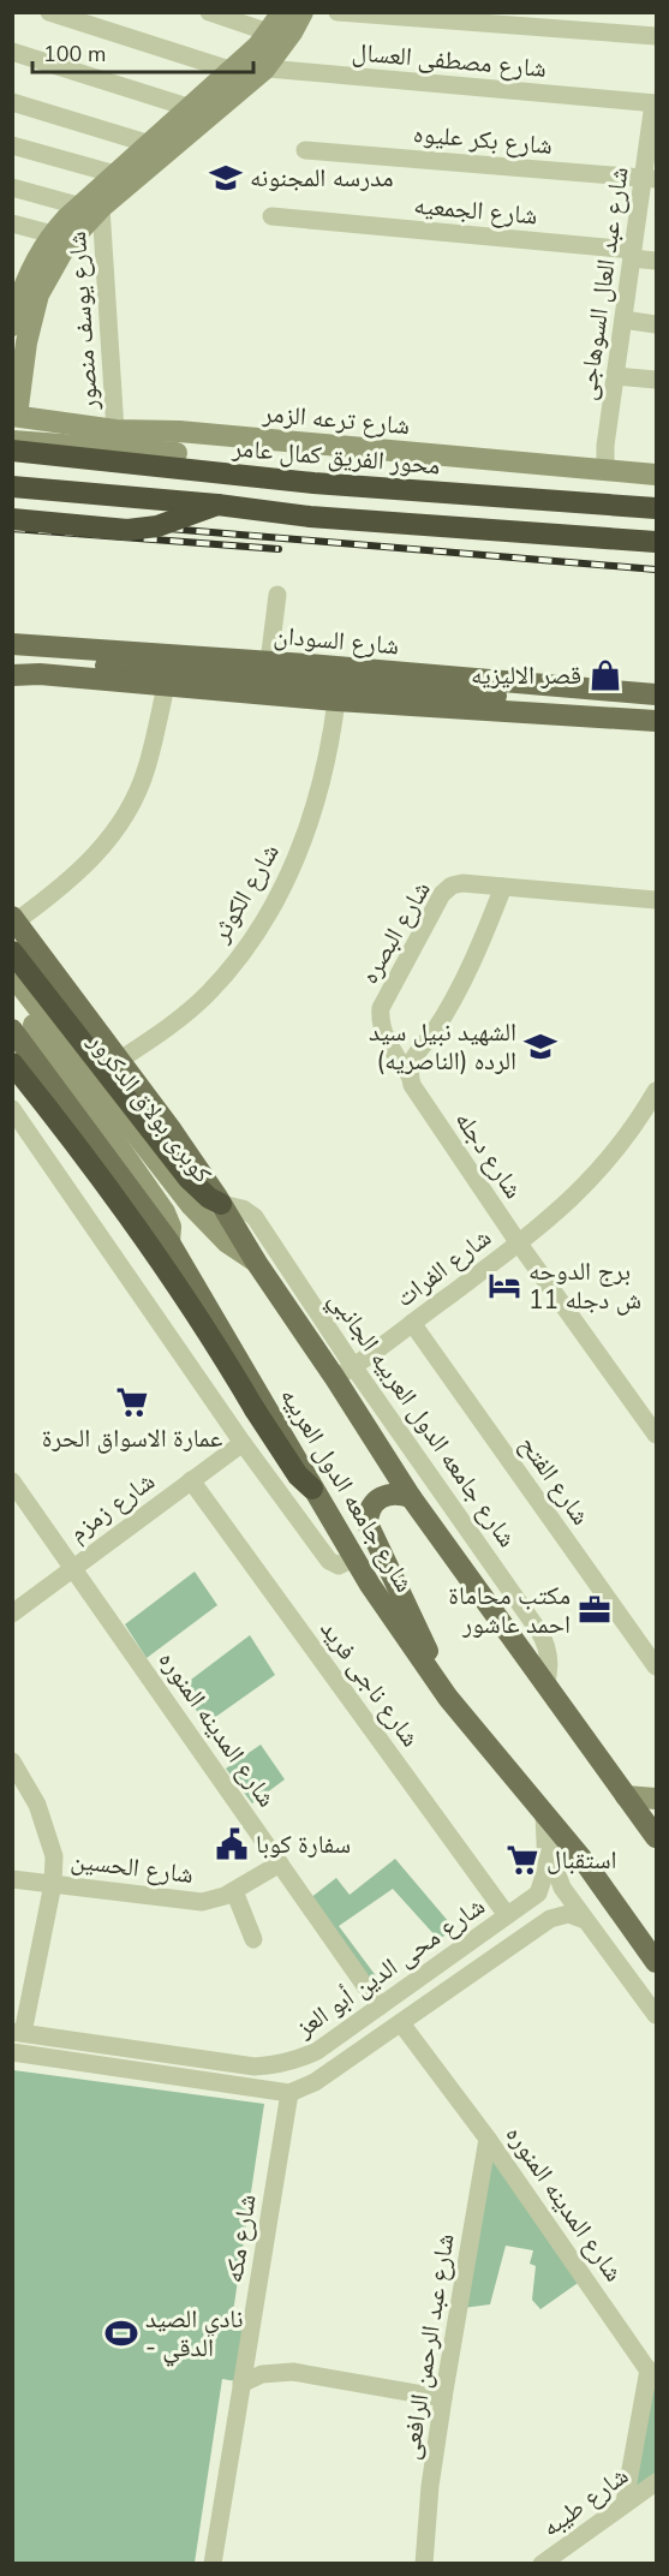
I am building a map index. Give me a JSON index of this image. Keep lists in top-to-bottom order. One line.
{"streets":{"highway":["محور الفريق كمال عامر"],"main road":["شارع السودان","شارع جامعه الدول العربيه"],"street":["شارع مصطفى العسال","شارع بكر عليوه","شارع الجمعيه","شارع عبد العال السوهاجى","شارع يوسف منصور","شارع ترعه الزمر","شارع الكوثر","شارع البصره","كوبرى بولاق الدكرور","شارع دجله","شارع الفرات","شارع جامعه الدول العربيه الجانبي","شارع الفتح","شارع زمزم","شارع ناجى فريد","شارع المدينه المنوره","شارع الحسين","شارع محى الدين أبو العز","شارع مكه","شارع عبد الرحمن الرافعى","شارع طيبه"]},"crossings":[["شارع مصطفى العسال","شارع عبد العال السوهاجى"],["شارع بكر عليوه","شارع عبد العال السوهاجى"],["شارع الجمعيه","شارع عبد العال السوهاجى"],["شارع عبد العال السوهاجى","شارع ترعه الزمر"],["شارع يوسف منصور","شارع ترعه الزمر"],["شارع الكوثر","شارع جامعه الدول العربيه"],["شارع البصره","شارع دجله"],["كوبرى بولاق الدكرور","شارع جامعه الدول العربيه"],["شارع دجله","شارع الفرات"],["شارع الفرات","شارع جامعه الدول العربيه الجانبي"],["شارع الفرات","شارع الفتح"],["شارع الفرات","شارع جامعه الدول العربيه"],["شارع جامعه الدول العربيه الجانبي","شارع جامعه الدول العربيه"],["شارع زمزم","شارع ناجى فريد"],["شارع زمزم","شارع المدينه المنوره"],["شارع ناجى فريد","شارع محى الدين أبو العز"],["شارع المدينه المنوره","شارع الحسين"],["شارع المدينه المنوره","شارع محى الدين أبو العز"],["شارع المدينه المنوره","شارع عبد الرحمن الرافعى"],["شارع محى الدين أبو العز","شارع مكه"]],"places":{"school or university":["مدرسه المجنونه","الشهيد نبيل سيد الرده (الناصريه)"],"shop":["قصر الاليزيه"],"hotel":["برج الدوحه 11 ش دجله"],"supermarket":["عمارة الاسواق الحرة","استقبال"],"office":["مكتب محاماة احمد عاشور"],"public building":["سفارة كوبا"],"sports":["نادي الصيد - الدقي"]},"scale_bar":"100 m"}
